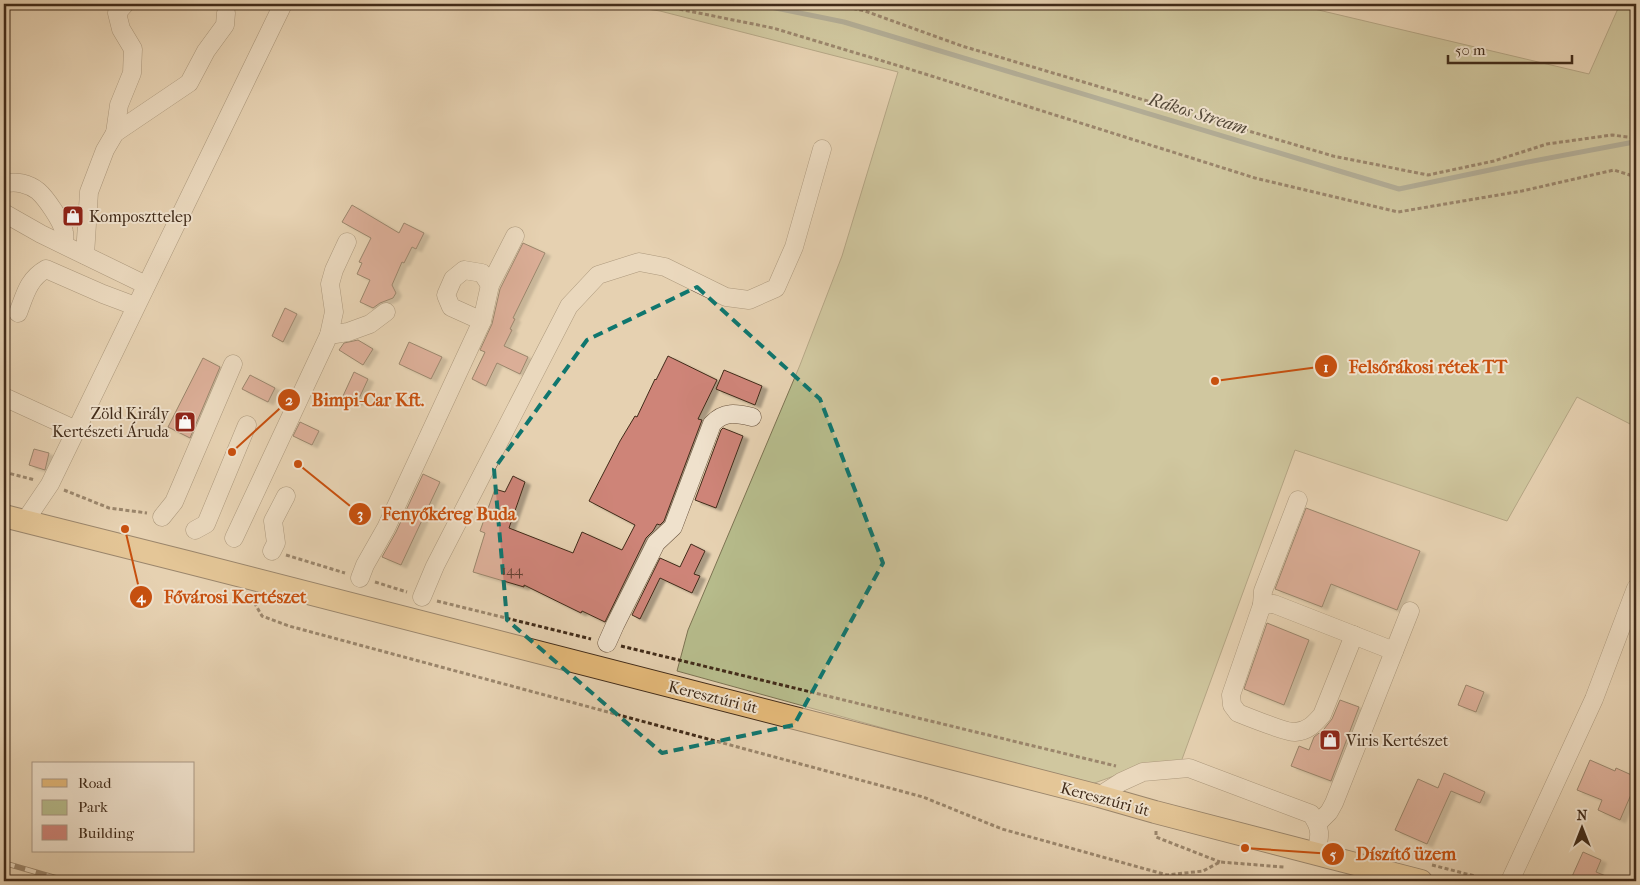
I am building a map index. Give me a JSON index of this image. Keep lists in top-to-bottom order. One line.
{"streets":{"main road":["Keresztúri út"]},"water":["Rákos Stream"],"places":{"shop":["Komposzttelep","Zöld Király Kertészeti Áruda","Viris Kertészet"],"other":["Felsőrákosi rétek TT","Bimpi-Car Kft.","Fenyőkéreg Buda","Fővárosi Kertészet","Díszítő üzem"]},"house_numbers":["144"],"legend":["Road","Park","Building"],"scale_bar":"50 m","north":"top"}
